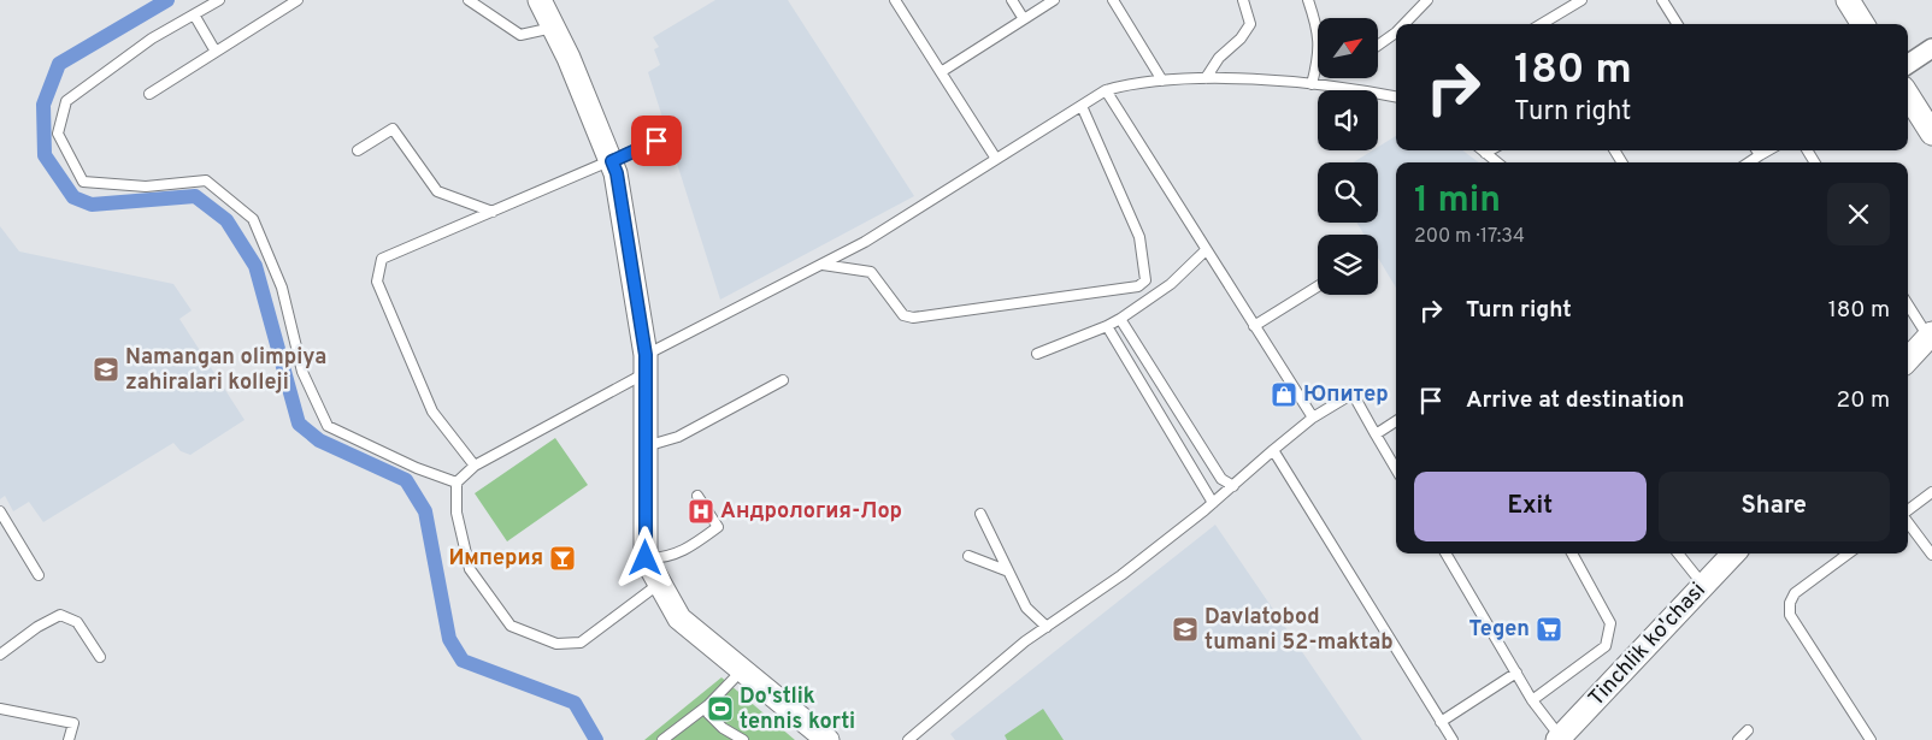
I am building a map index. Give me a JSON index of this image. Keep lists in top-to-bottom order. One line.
{"streets":{"street":["Tinchlik ko'chasi"]},"places":{"school or university":["Namangan olimpiya zahiralari kolleji","Davlatobod tumani 52-maktab"],"shop":["Юпитер"],"hospital":["Андрология-Лор"],"bar":["Империя"],"supermarket":["Tegen"],"sports":["Do'stlik tennis korti"]},"north":"top right","page":{"turn":["180 m","Turn right"],"heading":["1 min","200 m · 17:34"],"list":[{"name":"Turn right","value":"180 m"},{"name":"Arrive at destination","value":"20 m"}],"buttons":["Exit","Share"]}}
